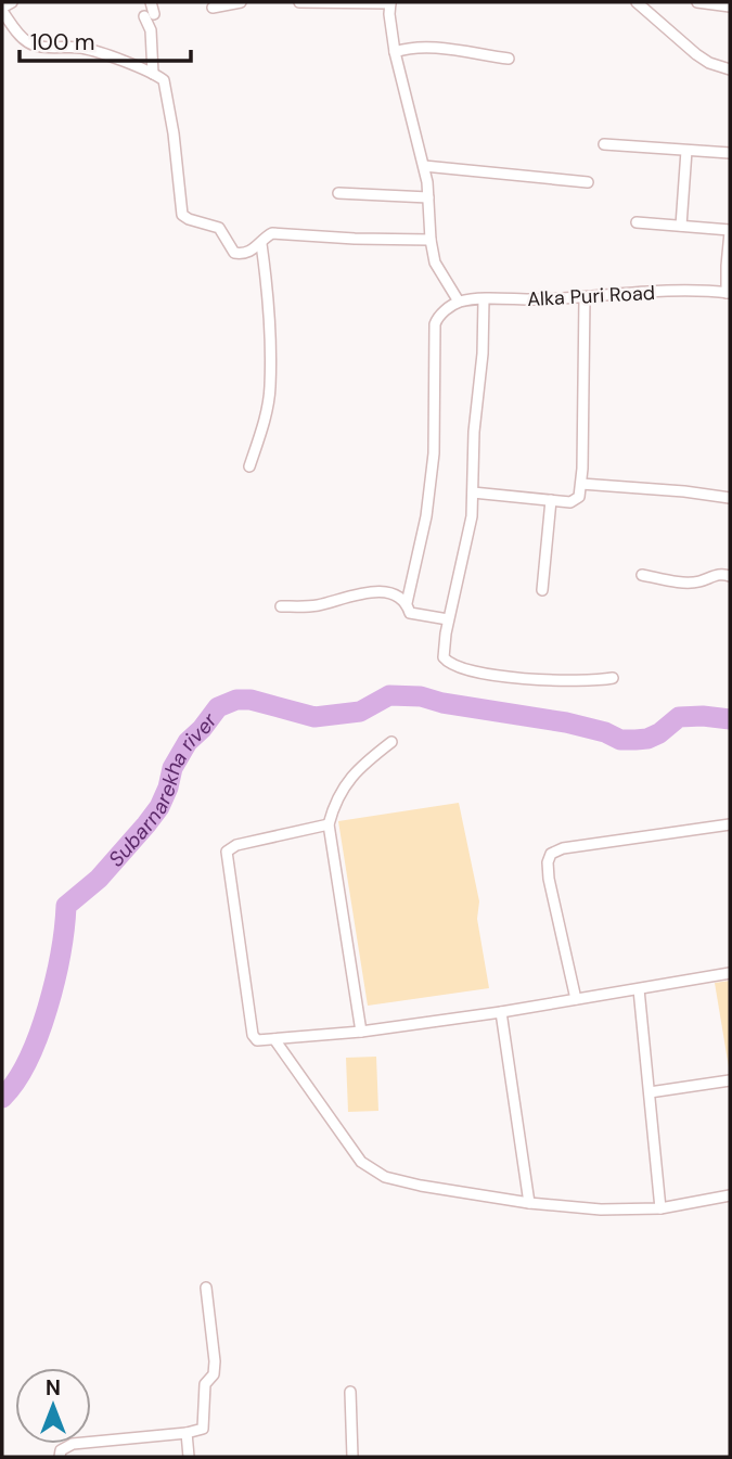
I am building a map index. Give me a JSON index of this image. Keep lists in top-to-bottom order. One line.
{"streets":{"street":["Alka Puri Road"]},"water":["Subarnarekha river"],"scale_bar":"100 m","north":"top"}
